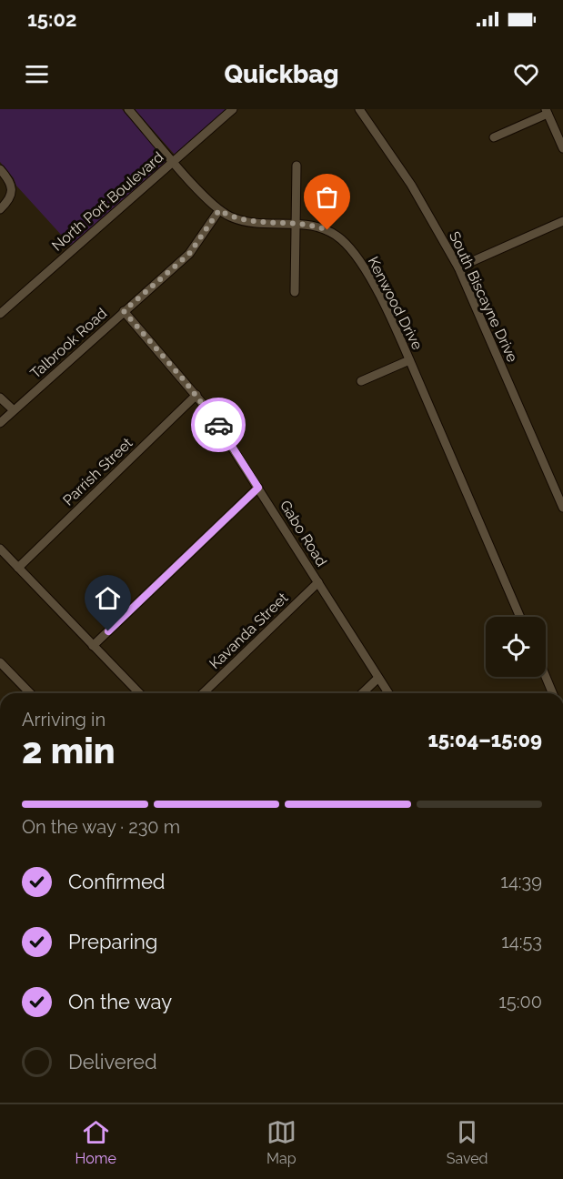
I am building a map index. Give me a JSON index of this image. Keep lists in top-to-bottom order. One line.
{"streets":{"street":["North Port Boulevard","South Biscayne Drive","Kenwood Drive","Talbrook Road","Parrish Street","Gabo Road","Kavanda Street"]},"crossings":[["North Port Boulevard","Kenwood Drive"],["Kenwood Drive","Talbrook Road"],["Talbrook Road","Gabo Road"],["Parrish Street","Gabo Road"],["Gabo Road","Kavanda Street"]],"page":{"status":"15:02","header":"Quickbag","heading":["2 min","Arriving in","15:04–15:09"],"bar":"On the way · 230 m","list":[["Confirmed","14:39"],["Preparing","14:53"],["On the way","15:00"],"Delivered"],"tabs":["Home","Map","Saved"]}}
